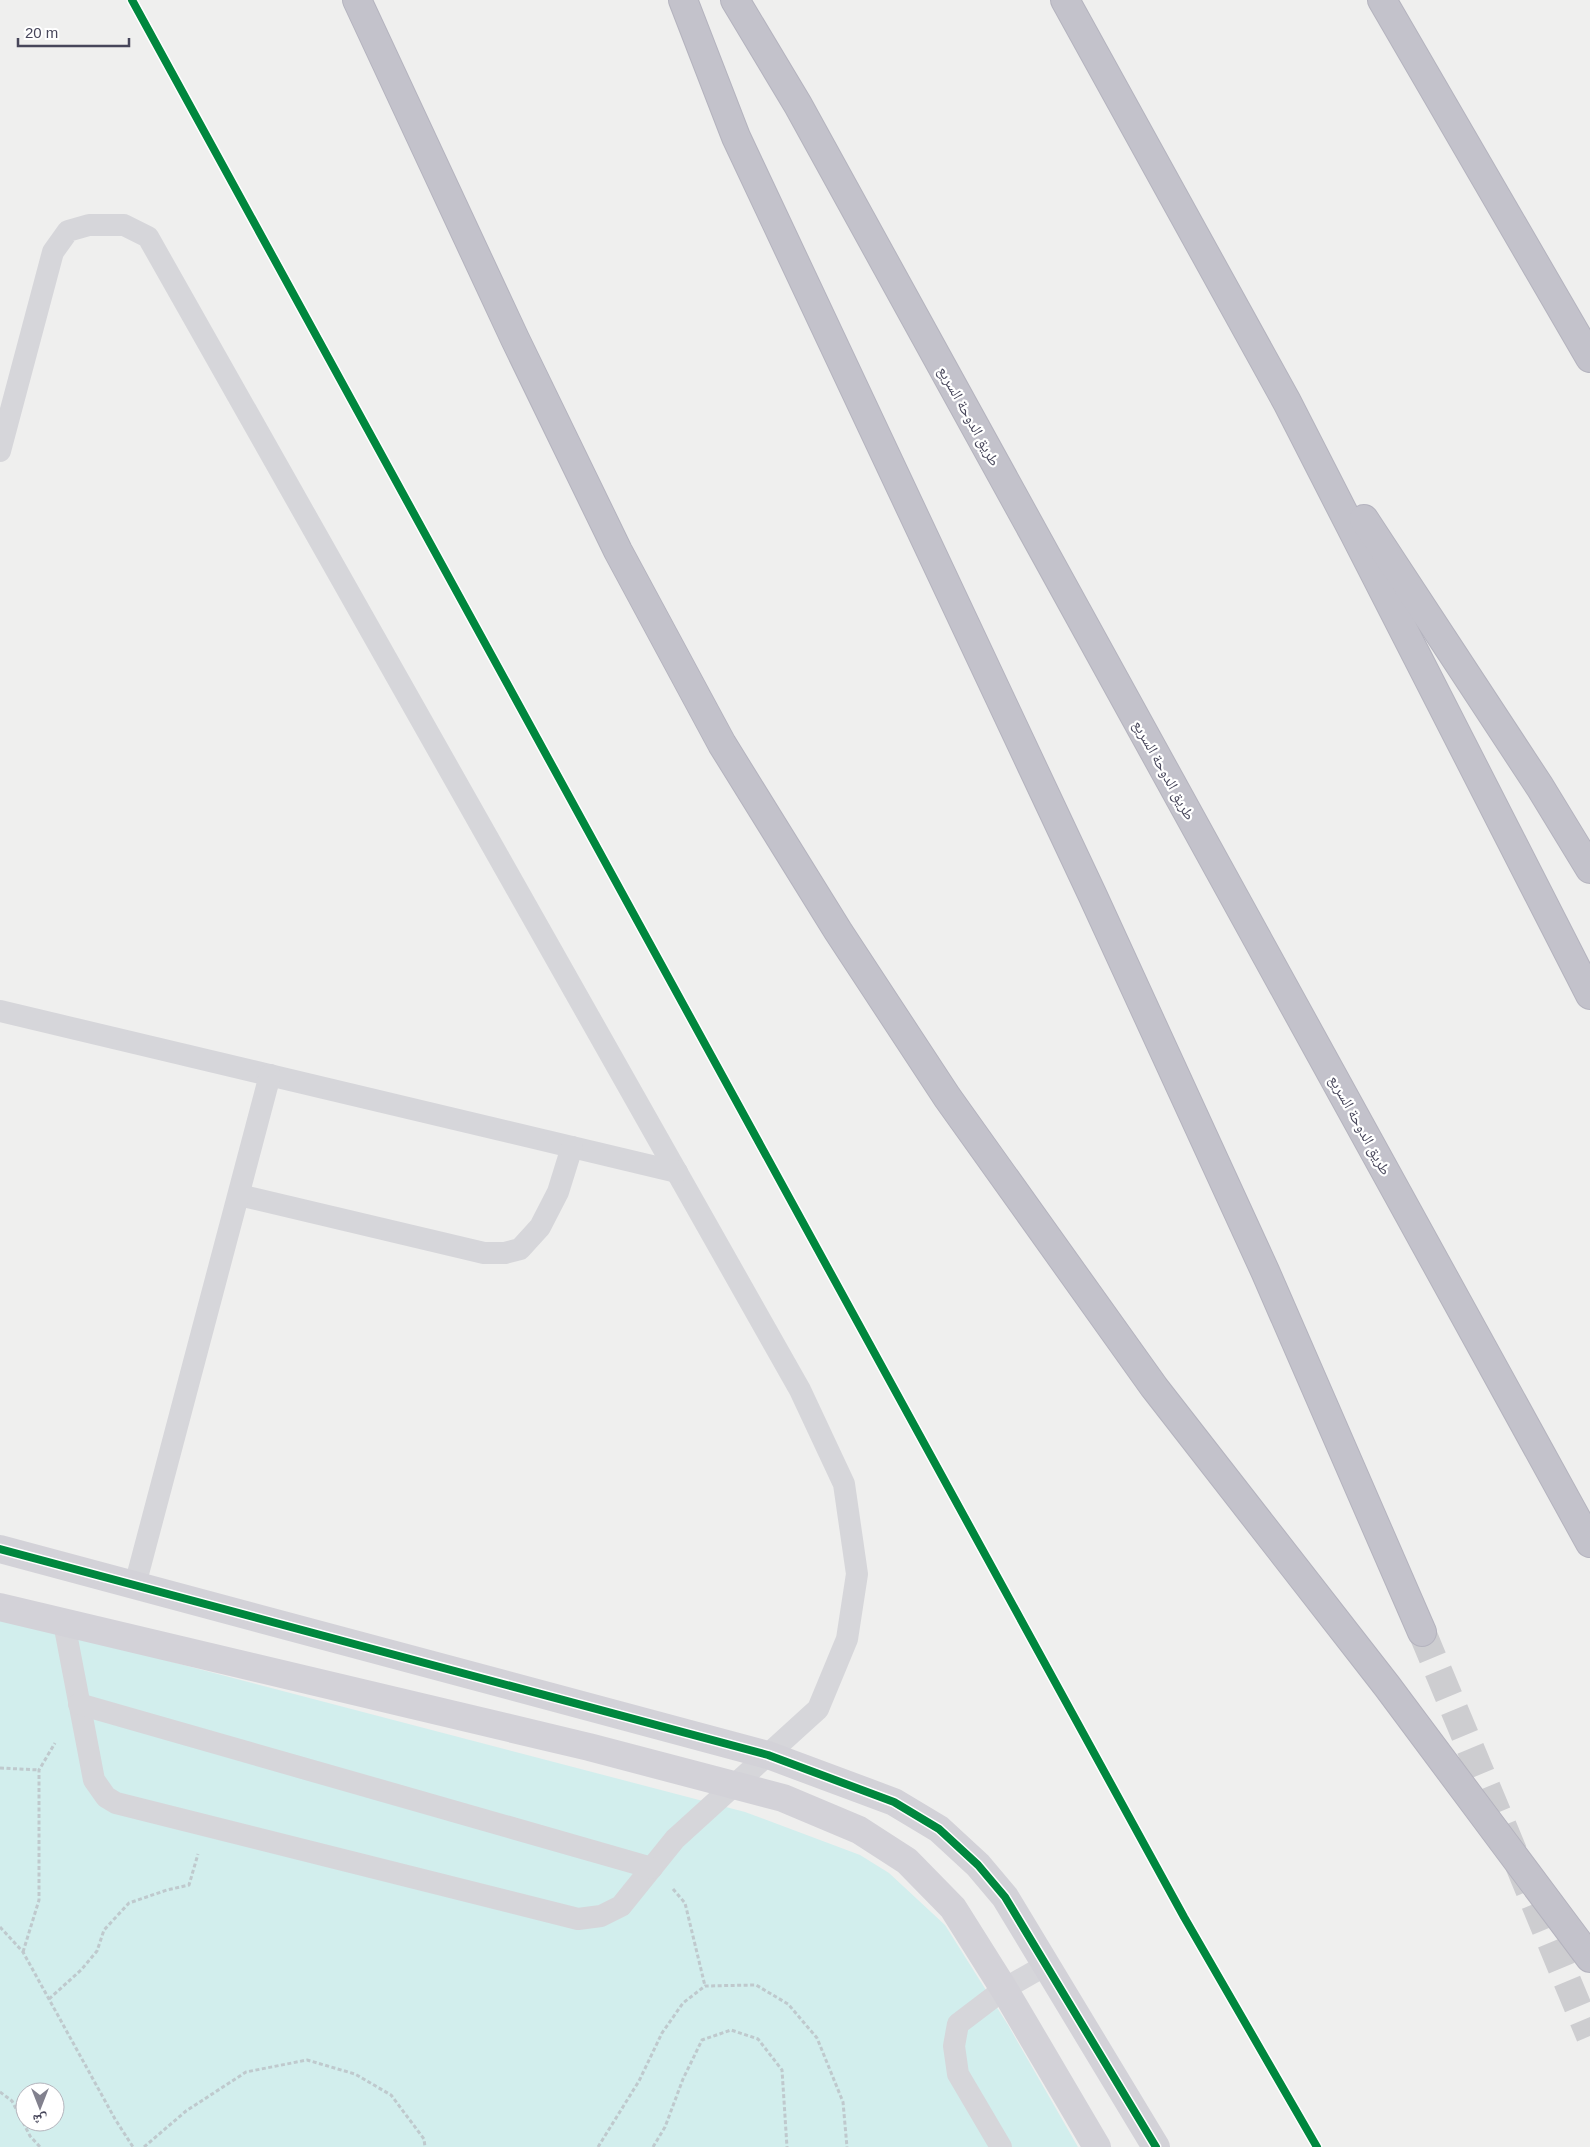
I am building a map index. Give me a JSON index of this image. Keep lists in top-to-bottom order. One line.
{"streets":{"highway":["طريق الدوحة السريع"]},"scale_bar":"20 m","north":"bottom"}
